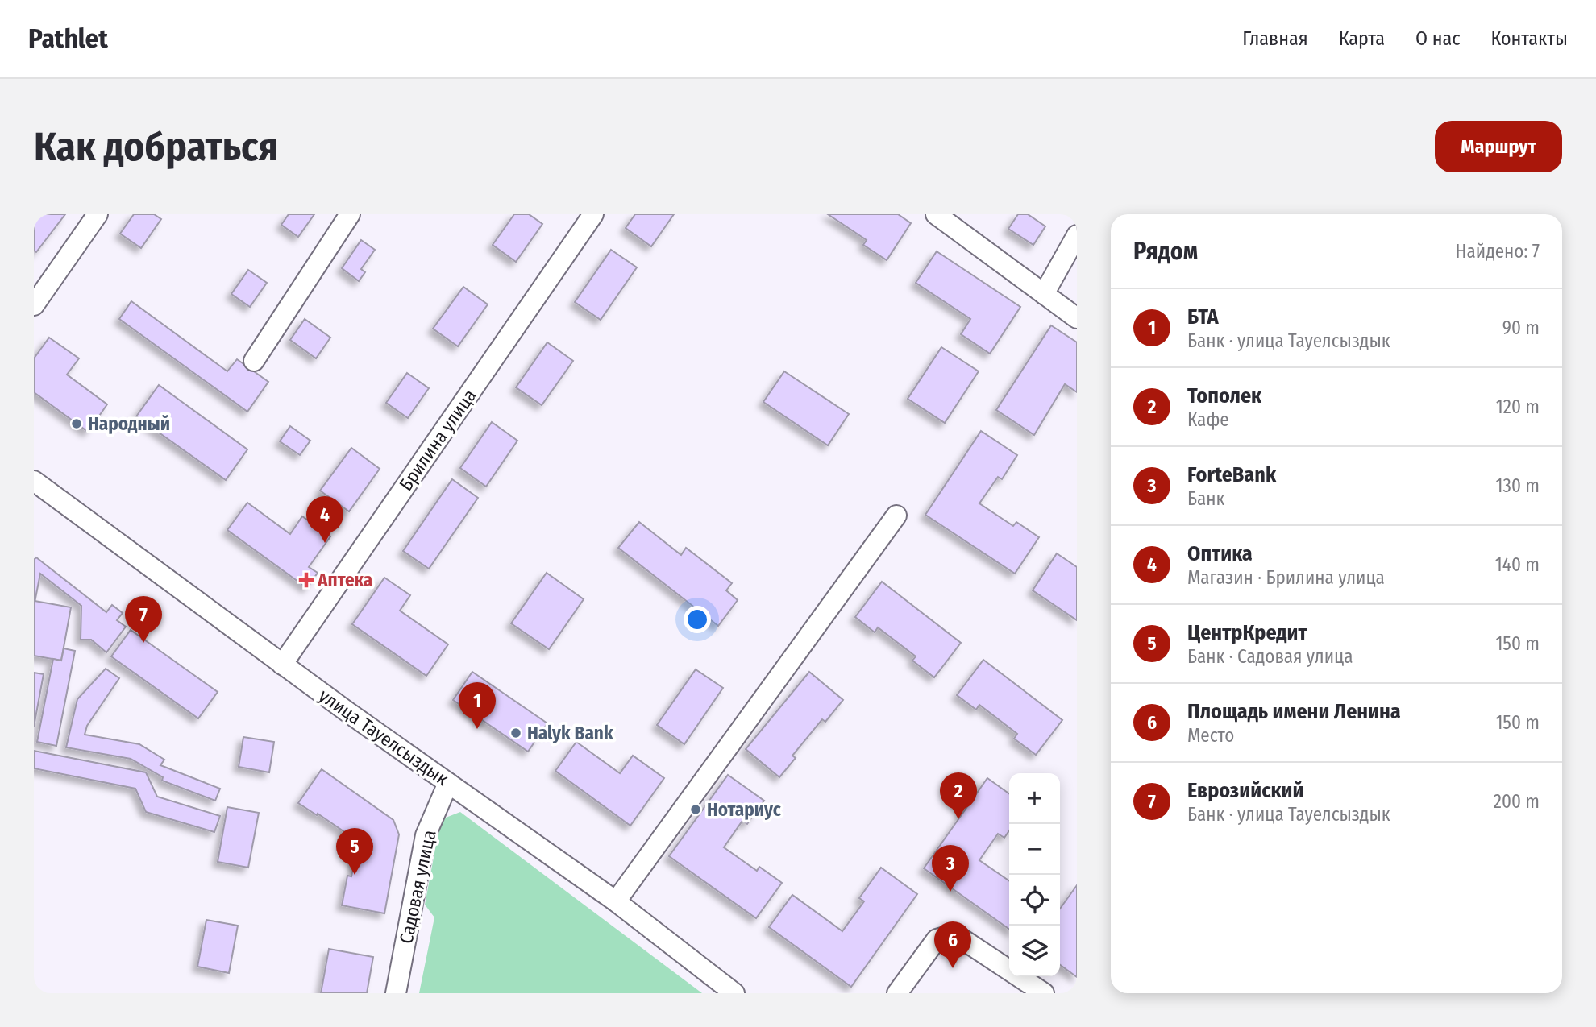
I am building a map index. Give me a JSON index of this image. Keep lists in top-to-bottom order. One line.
{"streets":{"street":["Брилина улица","улица Тауелсыздык","Садовая улица"]},"crossings":[["Брилина улица","улица Тауелсыздык"],["улица Тауелсыздык","Садовая улица"]],"places":{"other":["Народный","Halyk Bank","Нотариус"],"health":["Аптека"]},"page":{"header":"Pathlet","nav":["Главная","Карта","О нас","Контакты"],"buttons":"Маршрут","title":"Как добраться","heading":["Рядом","Найдено: 7"],"list":[{"mark":"1","name":"БТА","note":"Банк · улица Тауелсыздык","value":"90 m"},{"mark":"2","name":"Тополек","note":"Кафе","value":"120 m"},{"mark":"3","name":"ForteBank","note":"Банк","value":"130 m"},{"mark":"4","name":"Оптика","note":"Магазин · Брилина улица","value":"140 m"},{"mark":"5","name":"ЦентрКредит","note":"Банк · Садовая улица","value":"150 m"},{"mark":"6","name":"Площадь имени Ленина","note":"Место","value":"150 m"},{"mark":"7","name":"Еврозийский","note":"Банк · улица Тауелсыздык","value":"200 m"}],"pins":["4","7","1","2","5","3","6"],"map_buttons":["+","−"]}}
